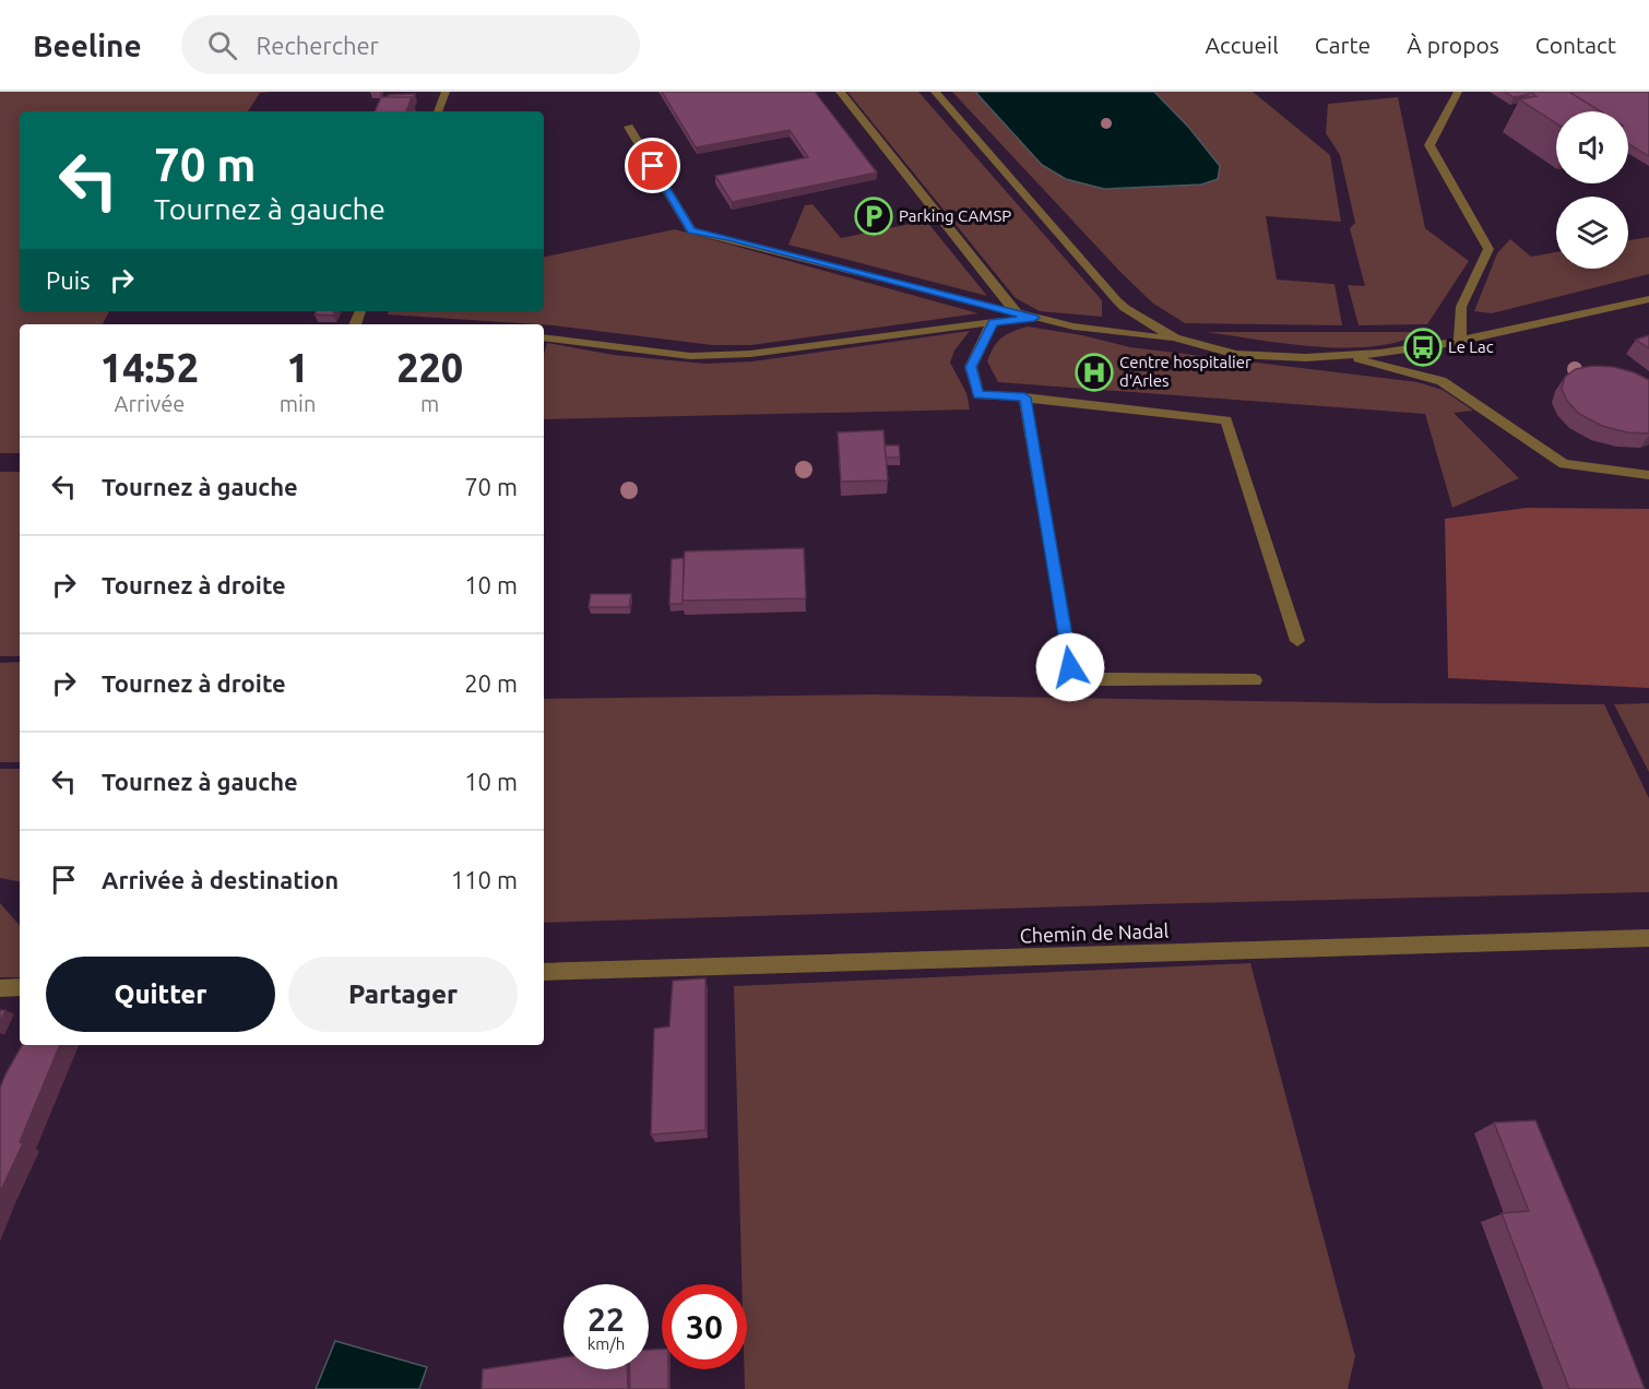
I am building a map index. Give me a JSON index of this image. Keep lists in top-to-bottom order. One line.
{"streets":{"street":["Chemin de Nadal"]},"places":{"parking":["Parking CAMSP"],"bus stop":["Le Lac"],"hospital":["Centre hospitalier d'Arles"]},"page":{"header":"Beeline","search":"Rechercher","nav":["Accueil","Carte","À propos","Contact"],"turn":["70 m","Tournez à gauche"],"then":"Puis","eta":["14:52","Arrivée","1","min","220","m"],"list":[{"name":"Tournez à gauche","value":"70 m"},{"name":"Tournez à droite","value":"10 m"},{"name":"Tournez à droite","value":"20 m"},{"name":"Tournez à gauche","value":"10 m"},{"name":"Arrivée à destination","value":"110 m"}],"buttons":["Quitter","Partager"],"speed":"22 km/h","limit":"30"}}
